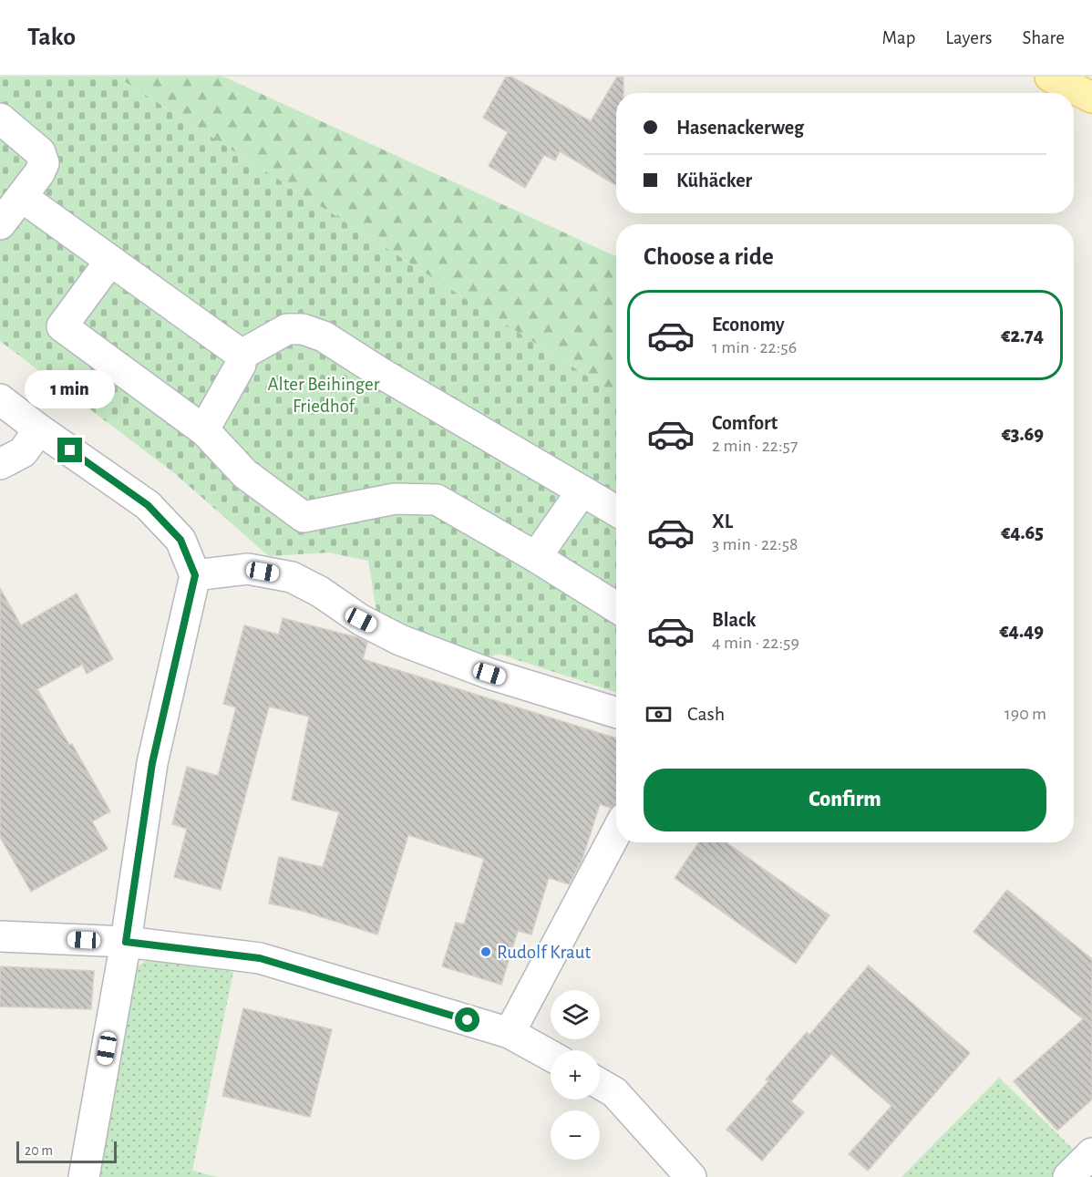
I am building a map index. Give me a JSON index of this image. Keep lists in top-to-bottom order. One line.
{"parks":["Alter Beihinger Friedhof"],"places":["Rudolf Kraut"],"scale_bar":"20 m","page":{"header":"Tako","nav":["Map","Layers","Share"],"banner":["Hasenackerweg","Kühäcker"],"heading":"Choose a ride","list":[{"name":"Economy","note":"1 min · 22:56","value":"€2.74"},{"name":"Comfort","note":"2 min · 22:57","value":"€3.69"},{"name":"XL","note":"3 min · 22:58","value":"€4.65"},{"name":"Black","note":"4 min · 22:59","value":"€4.49"}],"bubble":"1 min","pay":["Cash","190 m"],"buttons":"Confirm","map_buttons":["+","−"],"scale":"20 m"}}
